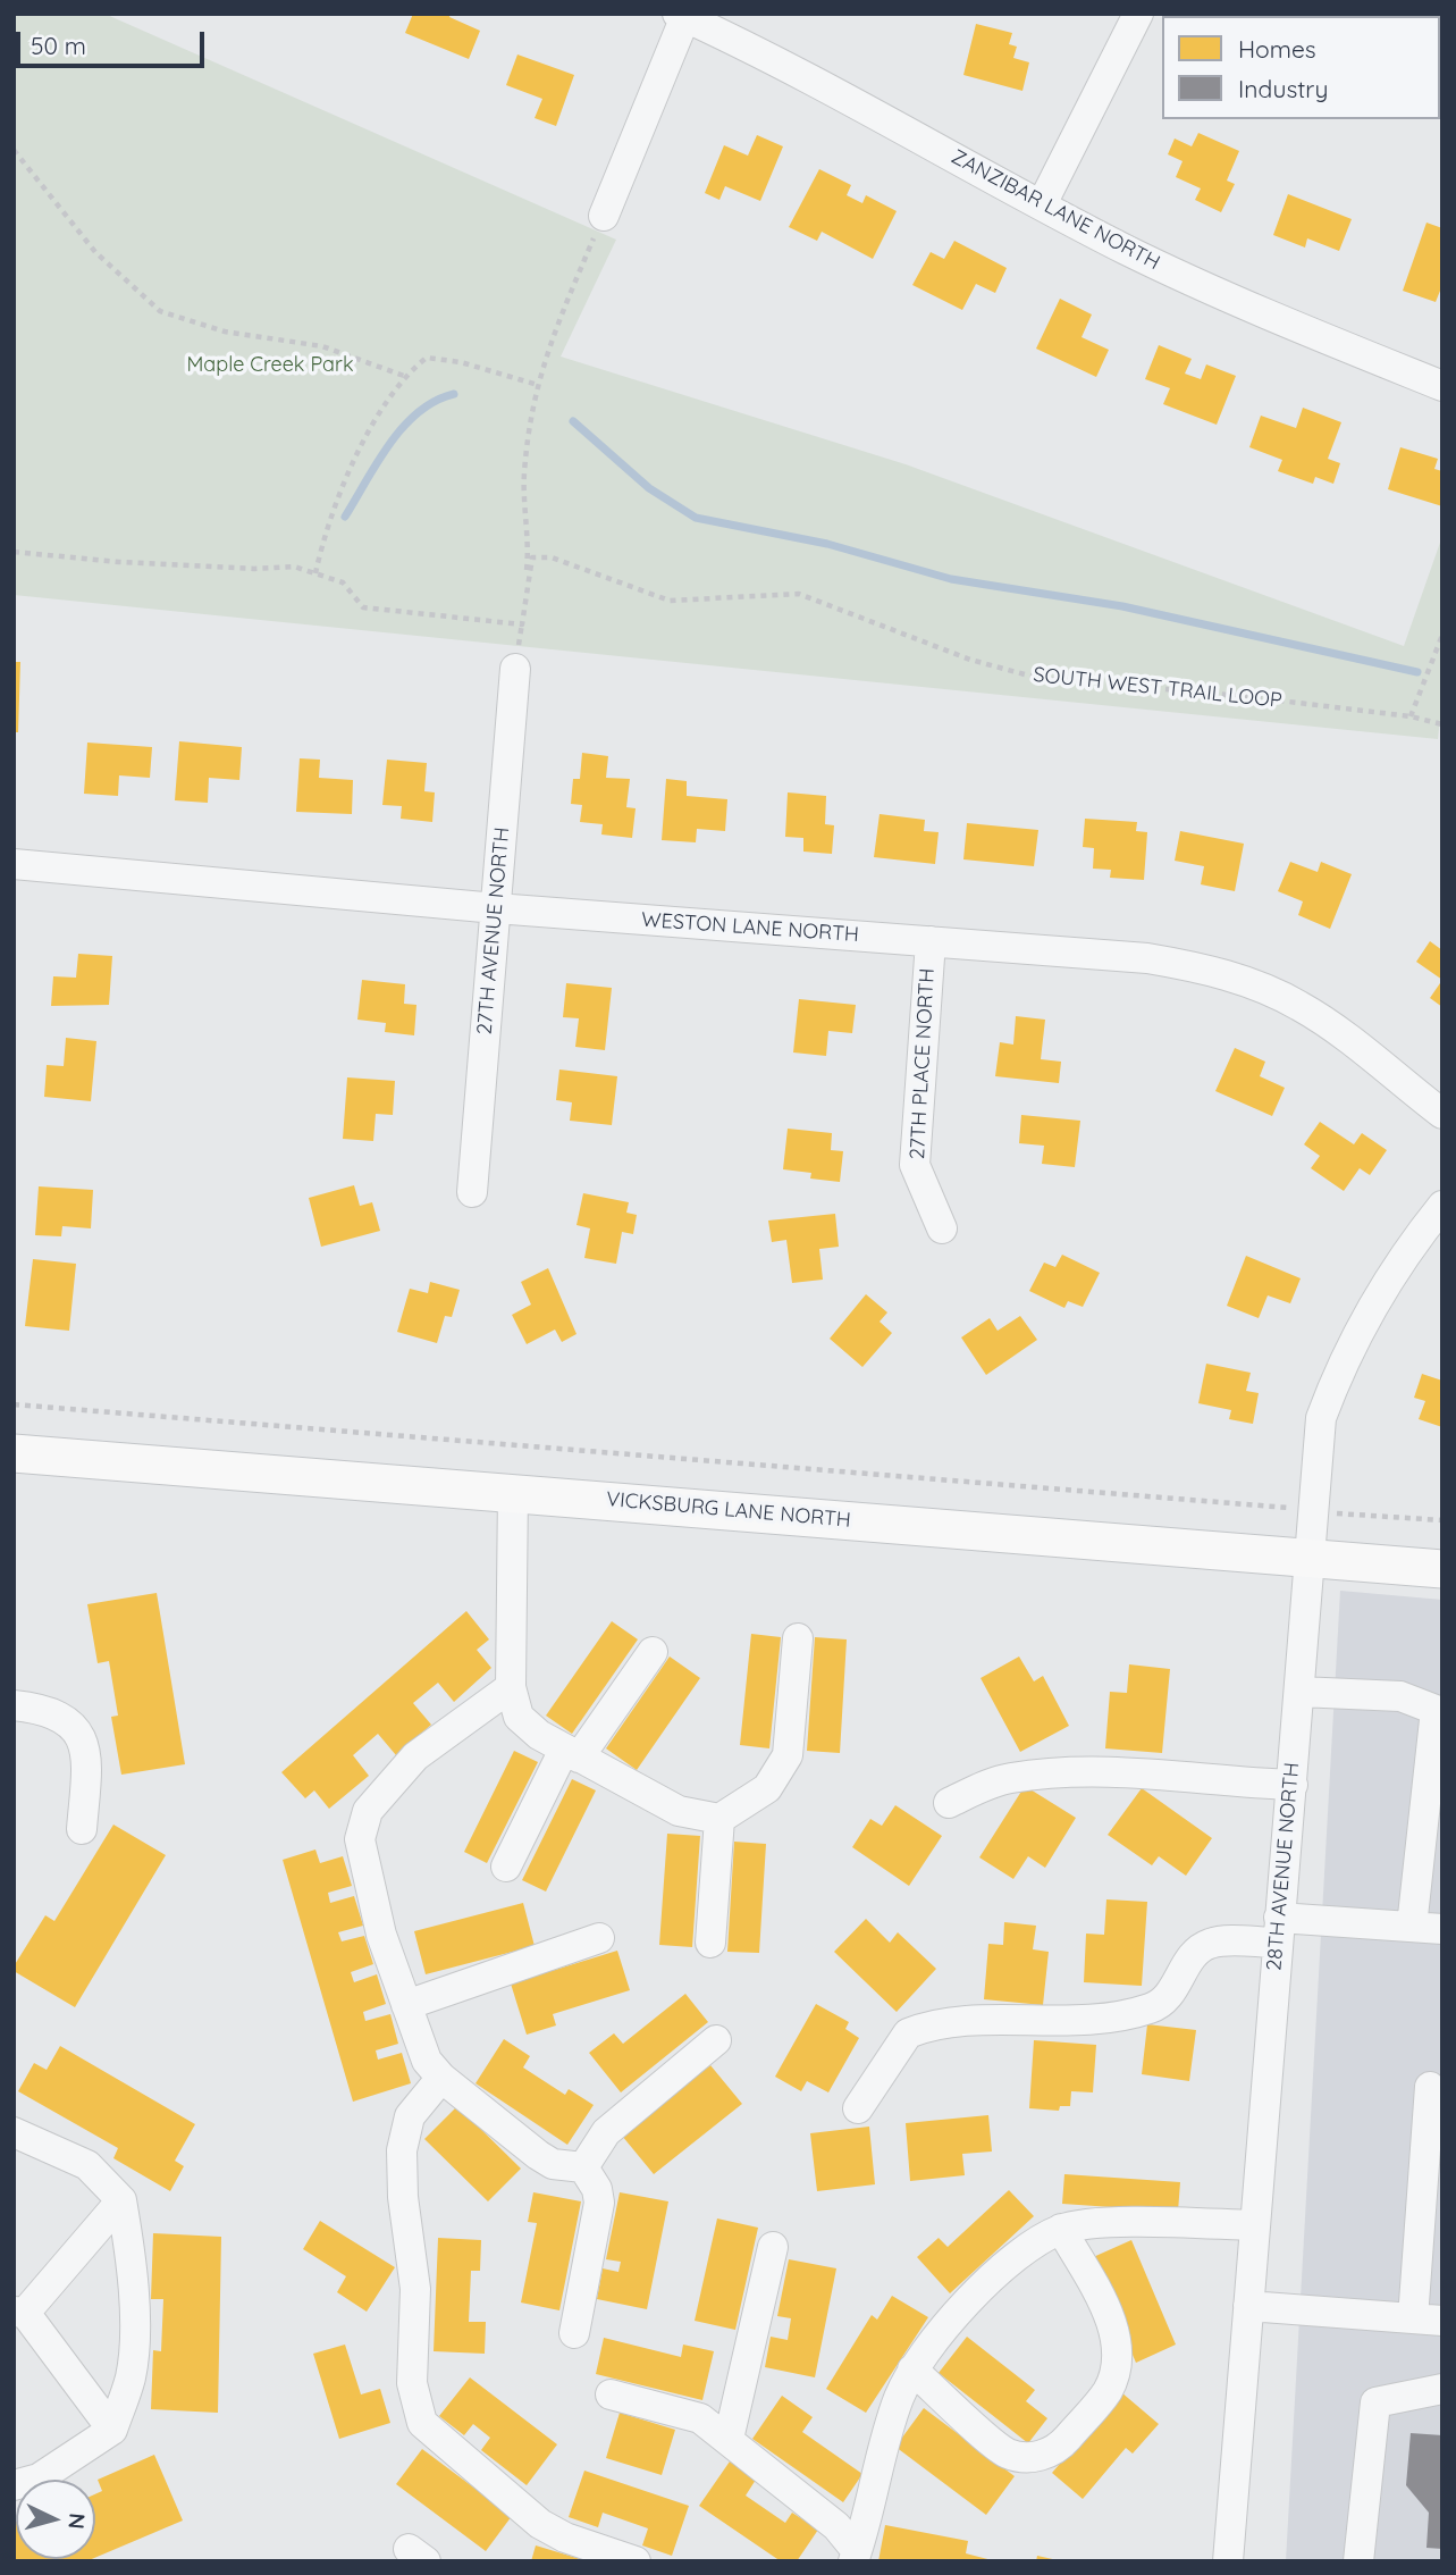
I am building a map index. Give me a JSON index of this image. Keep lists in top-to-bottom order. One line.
{"streets":{"main road":["VICKSBURG LANE NORTH"],"street":["ZANZIBAR LANE NORTH","WESTON LANE NORTH","27TH AVENUE NORTH","27TH PLACE NORTH","28TH AVENUE NORTH"],"path":["SOUTH WEST TRAIL LOOP"]},"crossings":[["WESTON LANE NORTH","27TH AVENUE NORTH"],["WESTON LANE NORTH","27TH PLACE NORTH"],["VICKSBURG LANE NORTH","28TH AVENUE NORTH"]],"parks":["Maple Creek Park"],"legend":["Homes","Industry"],"scale_bar":"50 m","north":"right"}
